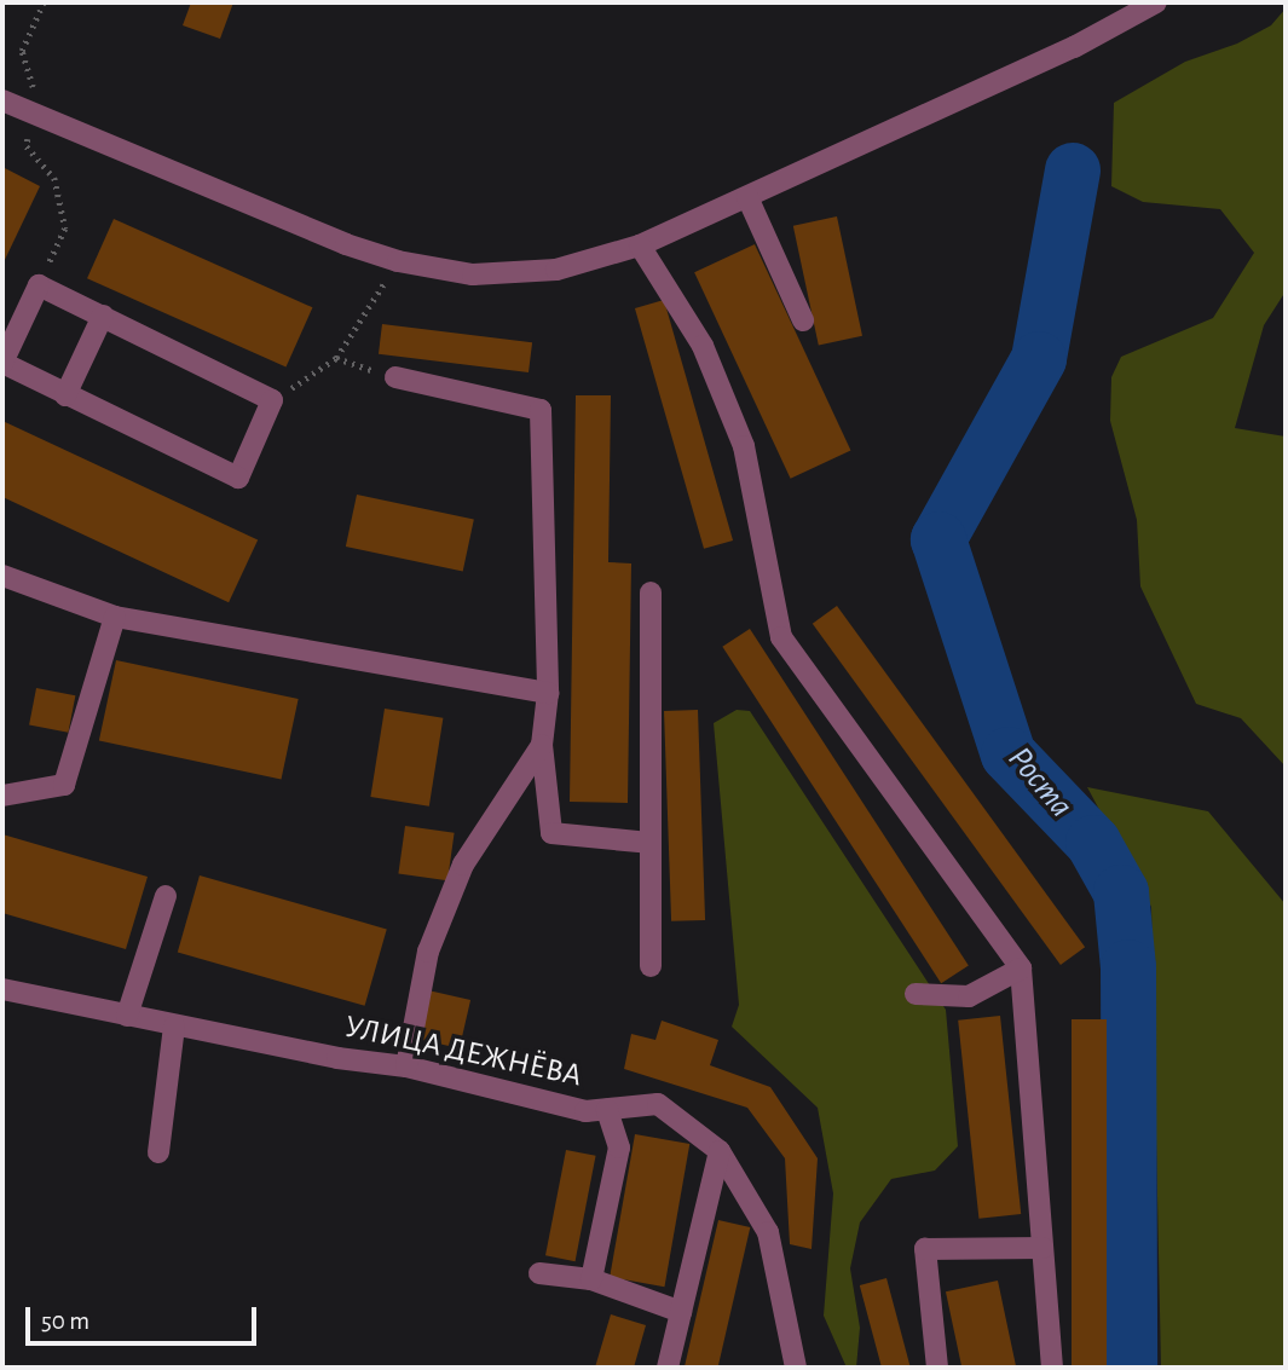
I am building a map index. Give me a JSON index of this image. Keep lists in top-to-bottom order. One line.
{"streets":{"street":["УЛИЦА ДЕЖНЁВА"]},"water":["Роста"],"scale_bar":"50 m"}
